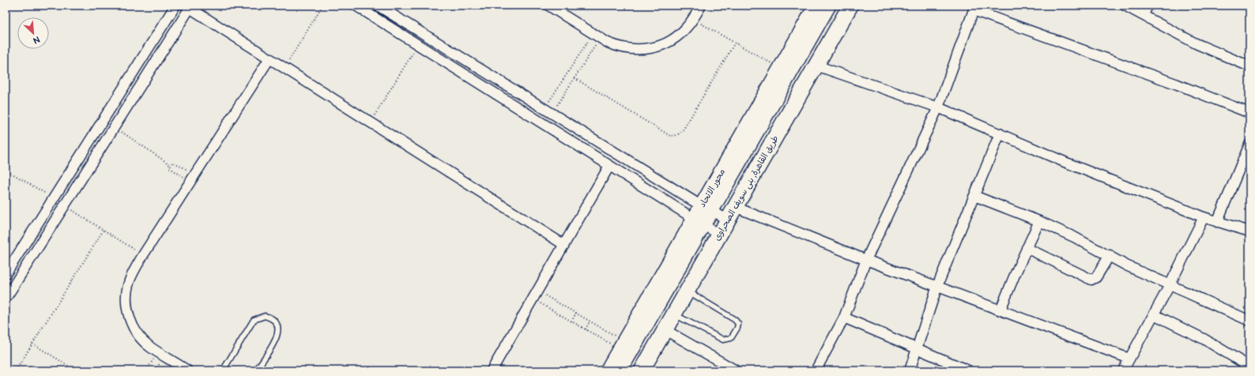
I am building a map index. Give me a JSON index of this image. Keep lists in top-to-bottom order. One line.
{"streets":{"main road":["طريق القاهرة, بنى سويف الصحراوى"],"street":["محور الاتحاد"]},"north":"bottom right"}
